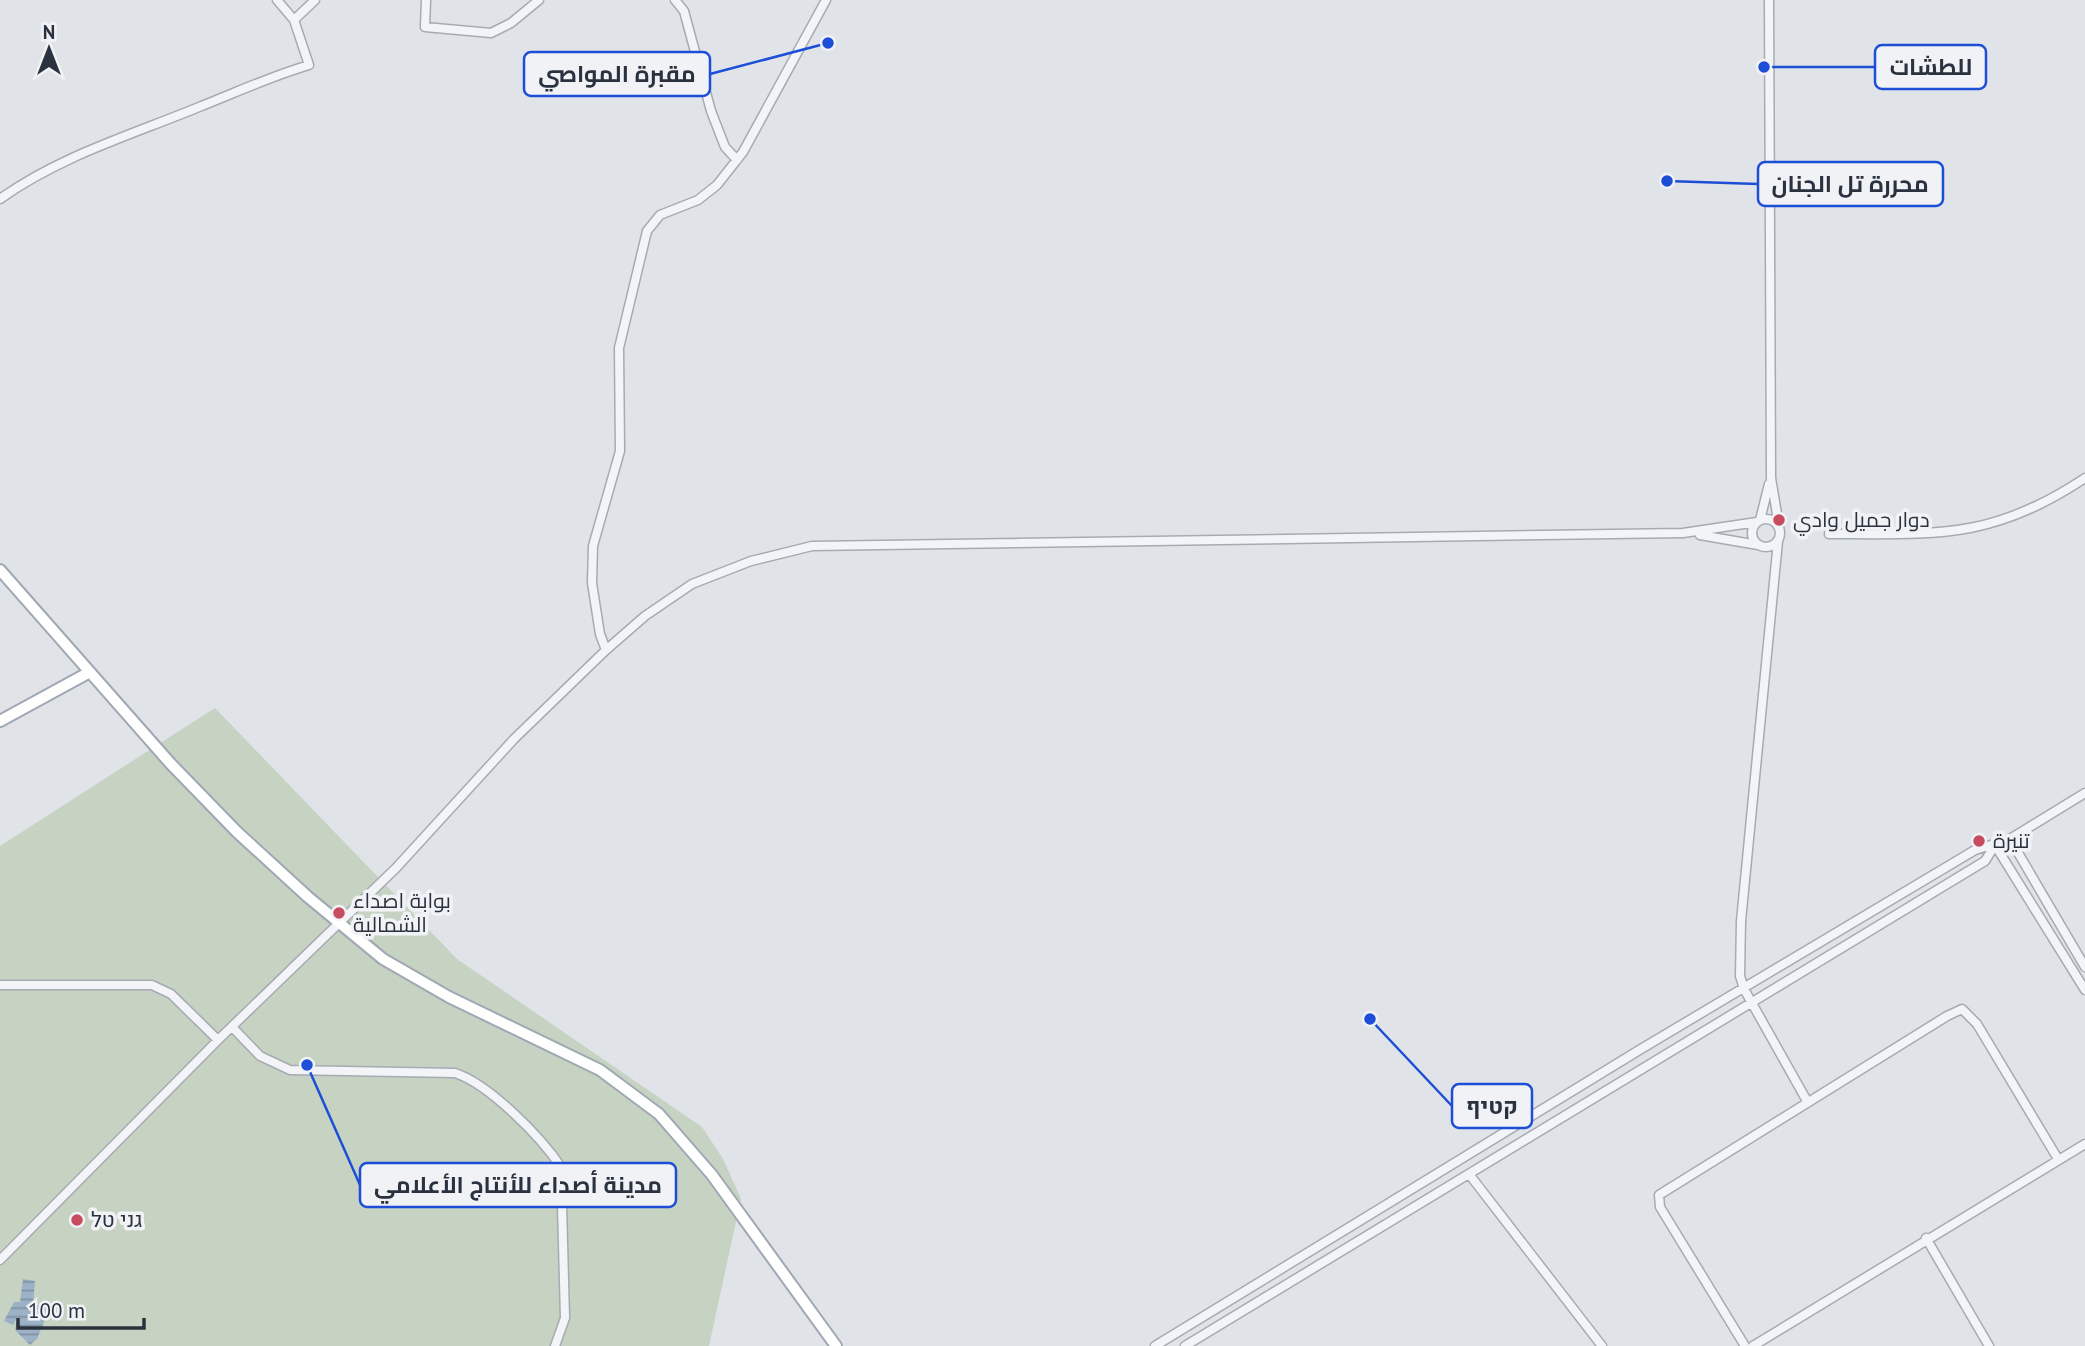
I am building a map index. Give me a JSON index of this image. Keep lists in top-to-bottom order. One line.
{"places":["مقبرة المواصي","للطشات","محررة تل الجنان","دوار جميل وادي","تنيرة","بوابة اصداء الشمالية","קטיף","مدينة أصداء للأنتاج الأعلامي","גני טל"],"scale_bar":"100 m","north":"top"}
